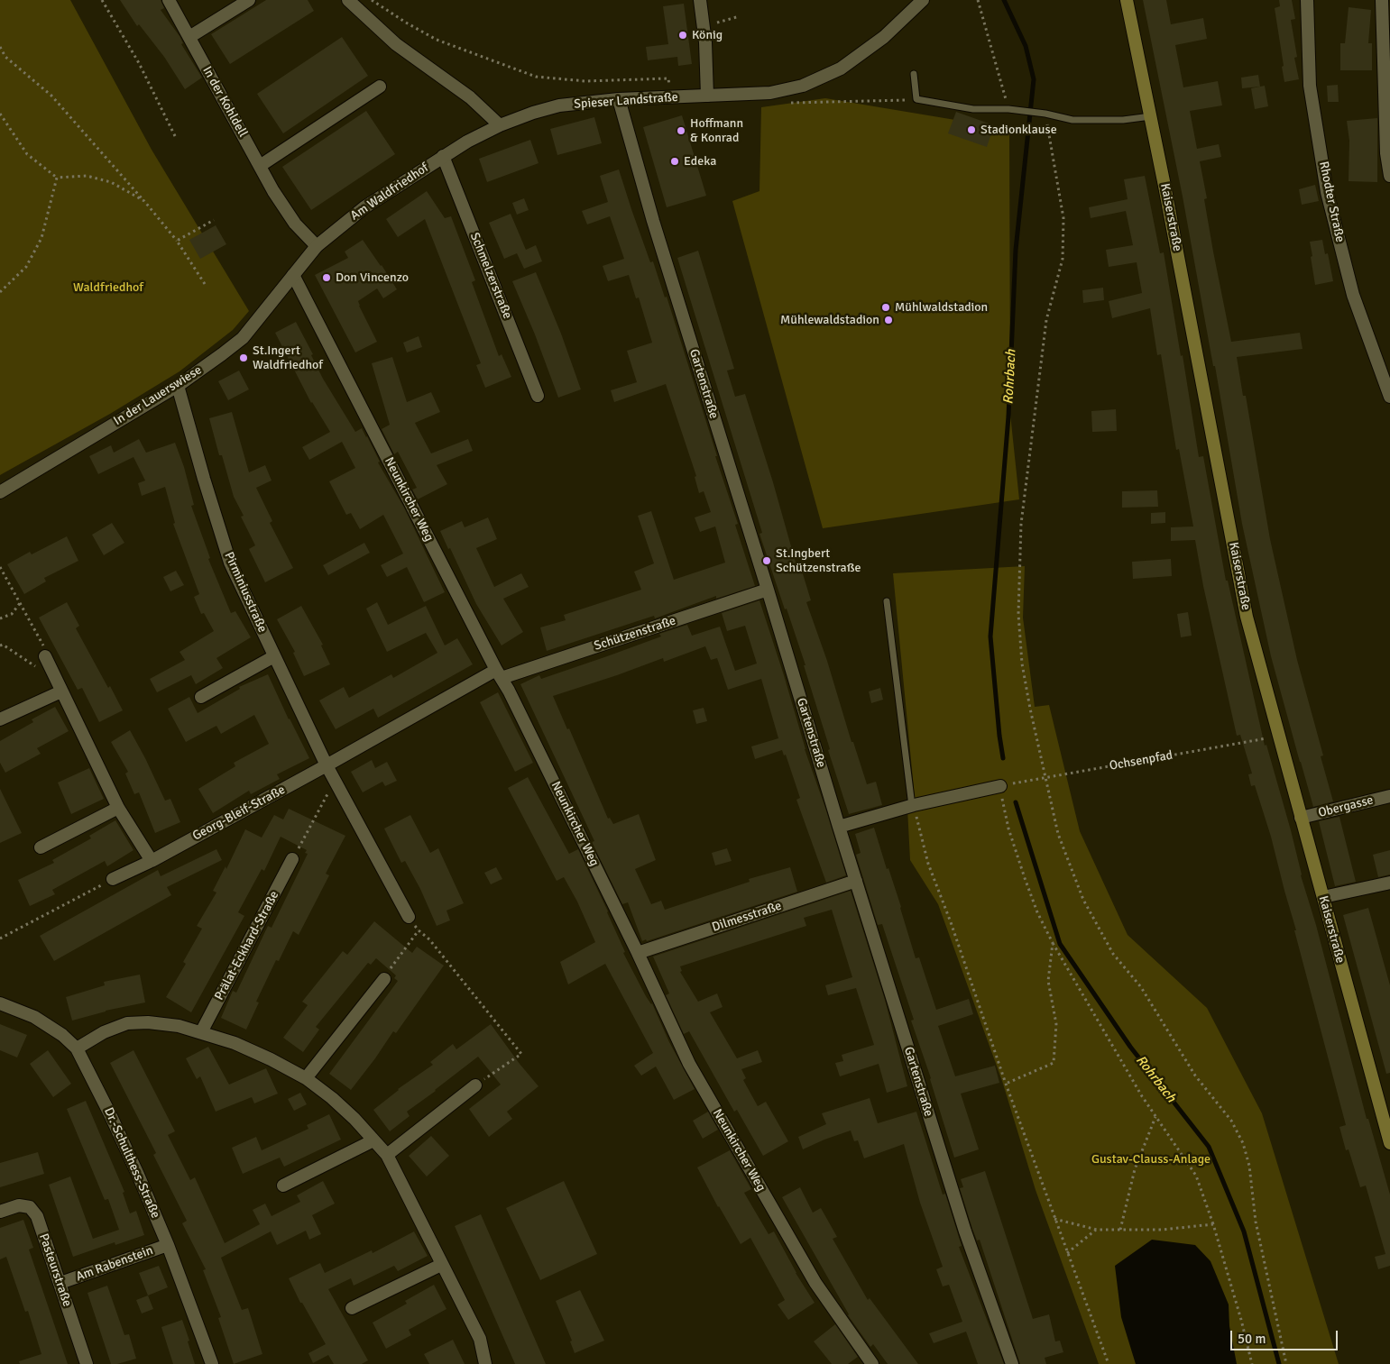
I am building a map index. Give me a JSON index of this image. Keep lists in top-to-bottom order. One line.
{"streets":{"main road":["Kaiserstraße"],"street":["Spieser Landstraße","In der Kohldell","Am Waldfriedhof","Rhodter Straße","Schmelzerstraße","Gartenstraße","In der Lauerswiese","Neunkircher Weg","Pirminiusstraße","Schützenstraße","Obergasse","Georg-Bleif-Straße","Dilmesstraße","Prälat-Eckhard-Straße","Dr.-Schulthess-Straße","Am Rabenstein","Pasteurstraße"],"path":["Ochsenpfad"]},"crossings":[["Spieser Landstraße","Am Waldfriedhof"],["Spieser Landstraße","Gartenstraße"],["In der Kohldell","Am Waldfriedhof"],["Am Waldfriedhof","Schmelzerstraße"],["Am Waldfriedhof","In der Lauerswiese"],["Am Waldfriedhof","Neunkircher Weg"],["Kaiserstraße","Ochsenpfad"],["Kaiserstraße","Obergasse"],["Gartenstraße","Schützenstraße"],["Gartenstraße","Dilmesstraße"],["In der Lauerswiese","Neunkircher Weg"],["In der Lauerswiese","Pirminiusstraße"],["Neunkircher Weg","Schützenstraße"],["Neunkircher Weg","Georg-Bleif-Straße"],["Neunkircher Weg","Dilmesstraße"],["Pirminiusstraße","Georg-Bleif-Straße"],["Schützenstraße","Georg-Bleif-Straße"],["Dr.-Schulthess-Straße","Am Rabenstein"],["Am Rabenstein","Pasteurstraße"]],"water":["Rohrbach"],"parks":["Waldfriedhof","Gustav-Clauss-Anlage"],"places":["König","Stadionklause","Hoffmann & Konrad","Edeka","Don Vincenzo","Mühlwaldstadion","Mühlewaldstadion","St.Ingert Waldfriedhof","St.Ingbert Schützenstraße"],"scale_bar":"50 m"}
